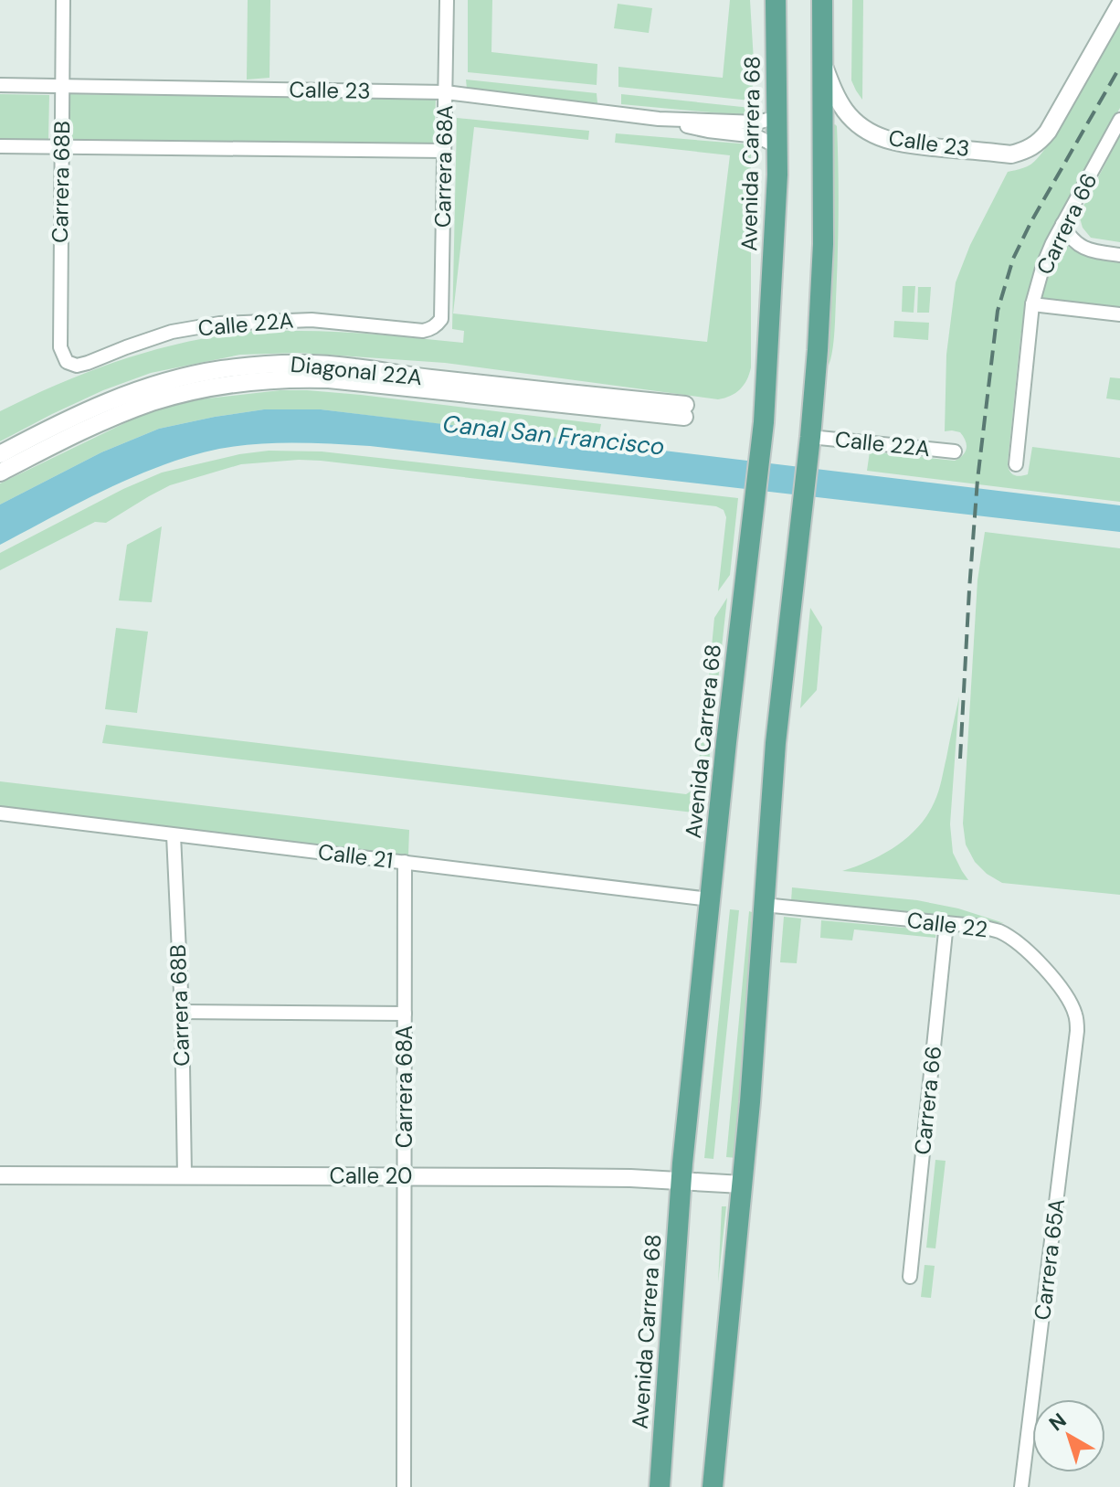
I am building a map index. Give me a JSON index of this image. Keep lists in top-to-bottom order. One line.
{"streets":{"main road":["Avenida Carrera 68"],"street":["Calle 23","Carrera 68A","Carrera 68B","Carrera 66","Calle 22A","Diagonal 22A","Calle 21","Calle 22","Calle 20","Carrera 65A"]},"crossings":[["Calle 23","Avenida Carrera 68"],["Calle 23","Carrera 68A"],["Calle 23","Carrera 68B"],["Avenida Carrera 68","Calle 21"],["Avenida Carrera 68","Calle 20"],["Carrera 68A","Calle 22A"],["Carrera 68A","Calle 21"],["Carrera 68A","Calle 20"],["Carrera 68B","Calle 22A"],["Carrera 68B","Calle 21"],["Carrera 68B","Calle 20"],["Carrera 66","Calle 22"],["Calle 22","Carrera 65A"]],"water":["Canal San Francisco"],"north":"top left"}
